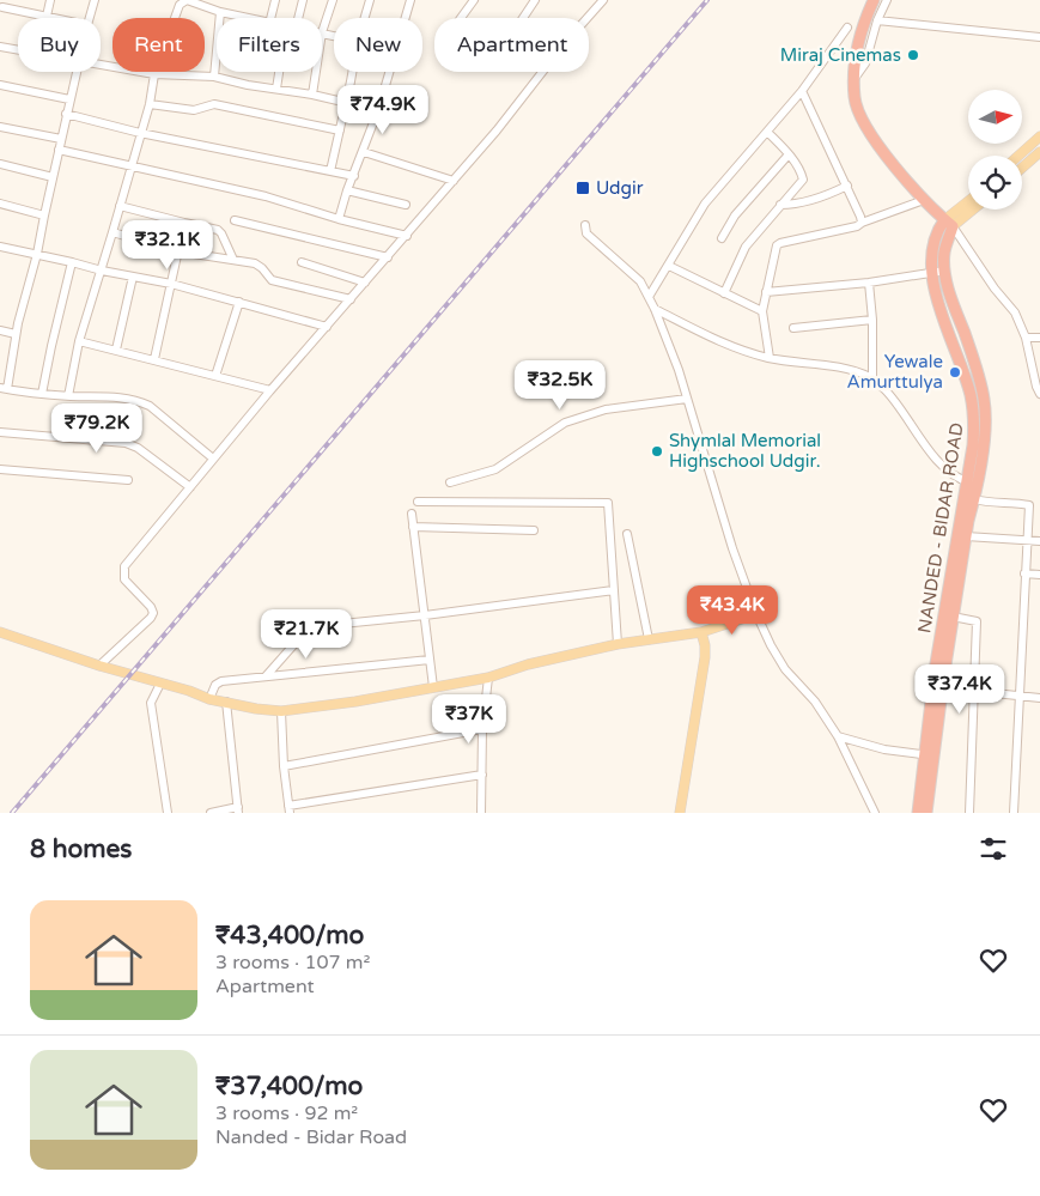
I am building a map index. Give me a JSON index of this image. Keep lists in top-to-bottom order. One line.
{"streets":{"highway":["NANDED - BIDAR ROAD"]},"places":{"other":["Miraj Cinemas","Yewale Amurttulya","Shymlal Memorial Highschool Udgir."],"transit":["Udgir"]},"north":"right","page":{"chip":["Buy","Rent","Filters","New","Apartment"],"price":["₹74.9K","₹32.1K","₹32.5K","₹79.2K","₹43.4K","₹21.7K","₹37.4K","₹37K"],"heading":"8 homes","list":[{"name":"₹43,400/mo","note":"3 rooms · 107 m² · Apartment"},{"name":"₹37,400/mo","note":"3 rooms · 92 m² · Nanded - Bidar Road"}]}}
